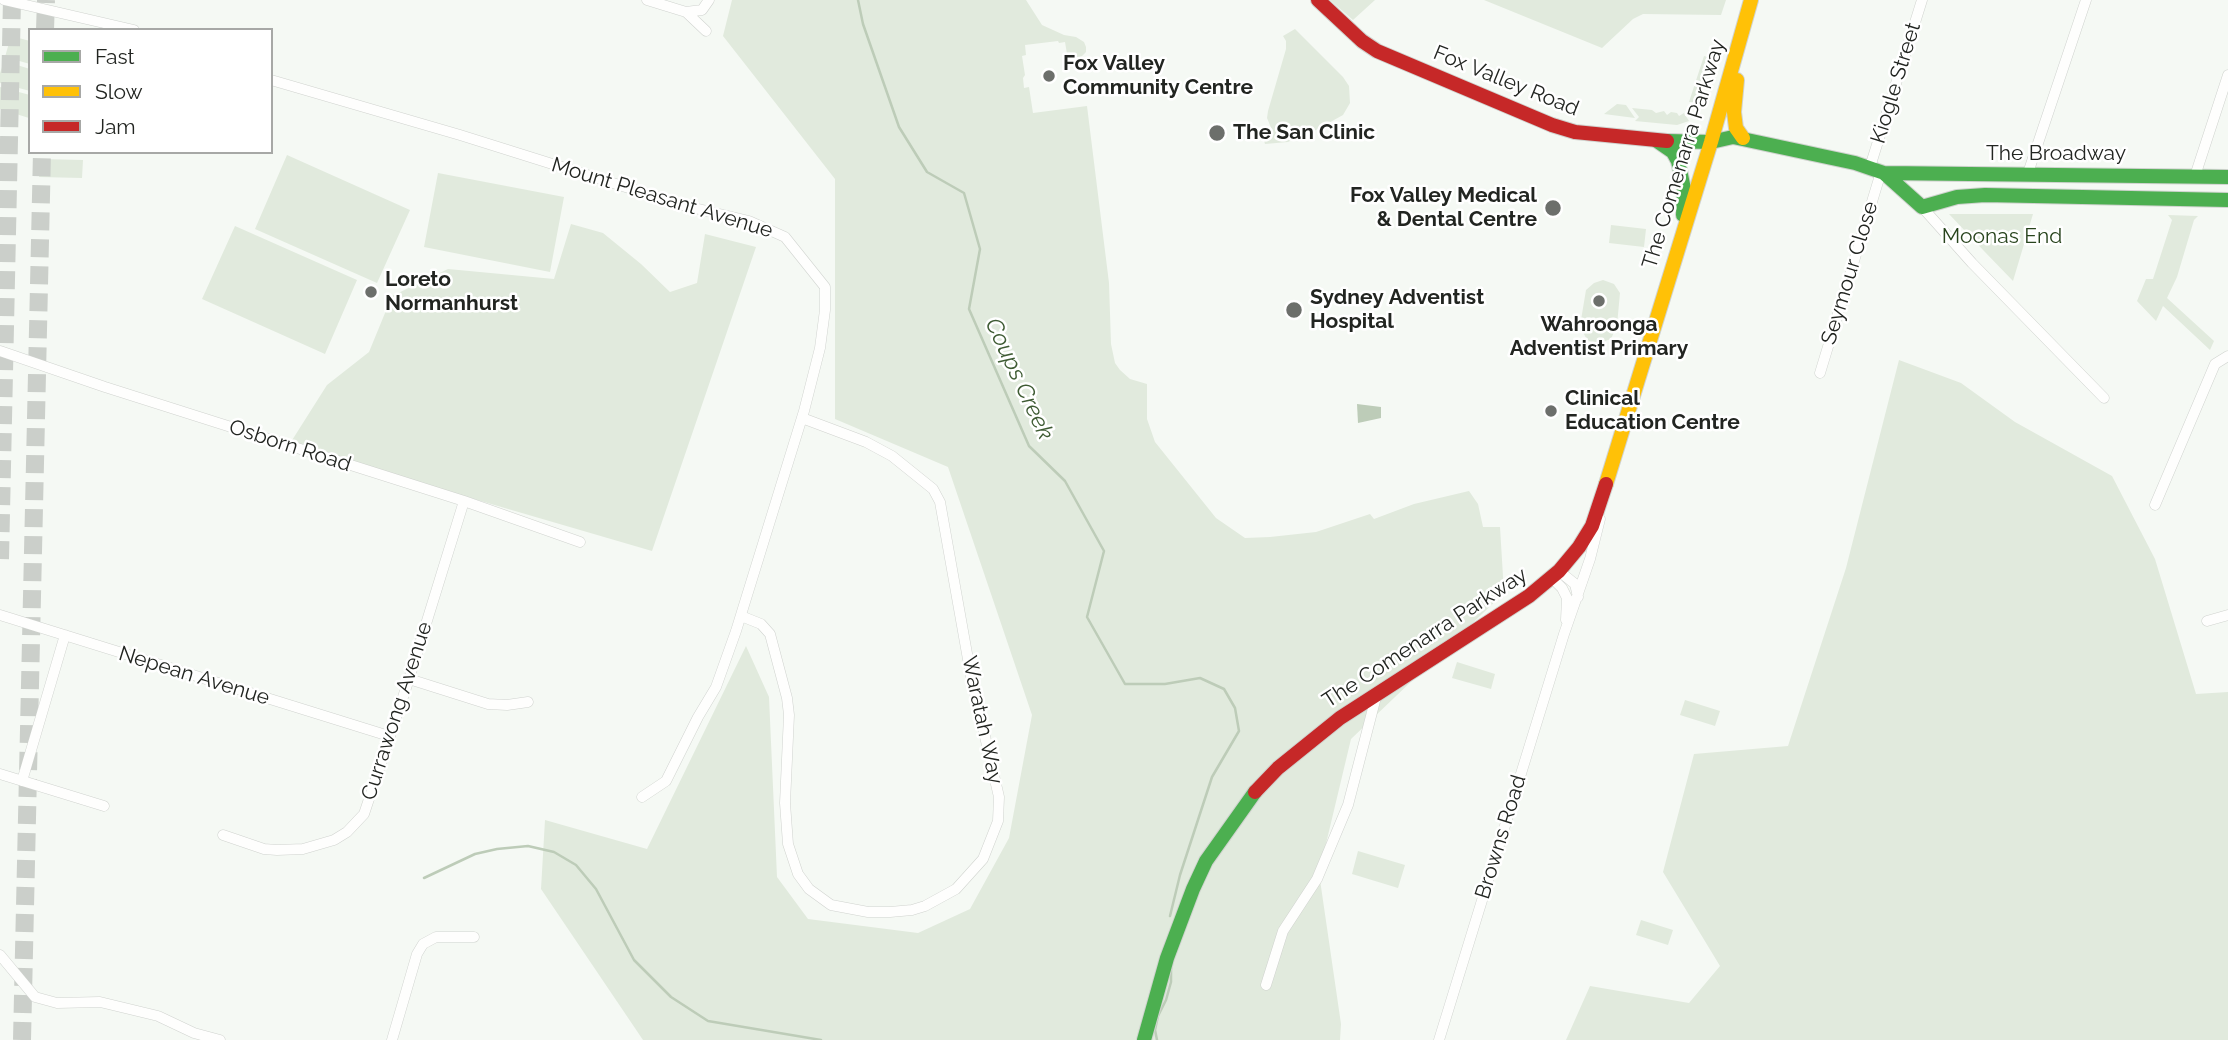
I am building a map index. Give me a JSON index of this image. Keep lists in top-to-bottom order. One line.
{"streets":{"main road":["Fox Valley Road","The Comenarra Parkway","The Broadway"],"street":["Kiogle Street","Mount Pleasant Avenue","Seymour Close","Osborn Road","Nepean Avenue","Currawong Avenue","Waratah Way","Browns Road"]},"crossings":[["Fox Valley Road","Kiogle Street"],["Fox Valley Road","The Comenarra Parkway"],["Fox Valley Road","The Broadway"],["Fox Valley Road","Seymour Close"],["Kiogle Street","The Broadway"],["Kiogle Street","Seymour Close"],["The Comenarra Parkway","Browns Road"],["The Broadway","Seymour Close"],["Mount Pleasant Avenue","Waratah Way"],["Osborn Road","Currawong Avenue"],["Nepean Avenue","Currawong Avenue"]],"water":["Coups Creek"],"parks":["Moonas End"],"places":["Fox Valley Community Centre","The San Clinic","Fox Valley Medical & Dental Centre","Loreto Normanhurst","Wahroonga Adventist Primary","Sydney Adventist Hospital","Clinical Education Centre"],"legend":["Fast","Slow","Jam"]}
